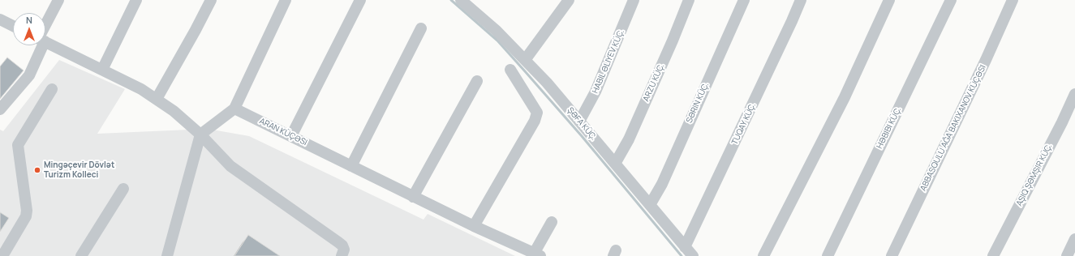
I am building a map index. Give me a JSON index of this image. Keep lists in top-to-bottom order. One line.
{"streets":{"street":["HABIL ƏLIYEV KÜÇ.","ARZU KÜÇ.","SƏRIN KÜÇ.","ŞƏFA KÜÇ.","TUQAY KÜÇ.","HƏBIBI KÜÇ.","ARAN KÜÇƏSI"]},"crossings":[["HABIL ƏLIYEV KÜÇ.","ŞƏFA KÜÇ."],["ARZU KÜÇ.","ŞƏFA KÜÇ."],["SƏRIN KÜÇ.","ŞƏFA KÜÇ."],["ŞƏFA KÜÇ.","TUQAY KÜÇ."]],"places":["Mingəçevir Dövlət Turizm Kolleci"],"north":"top"}
